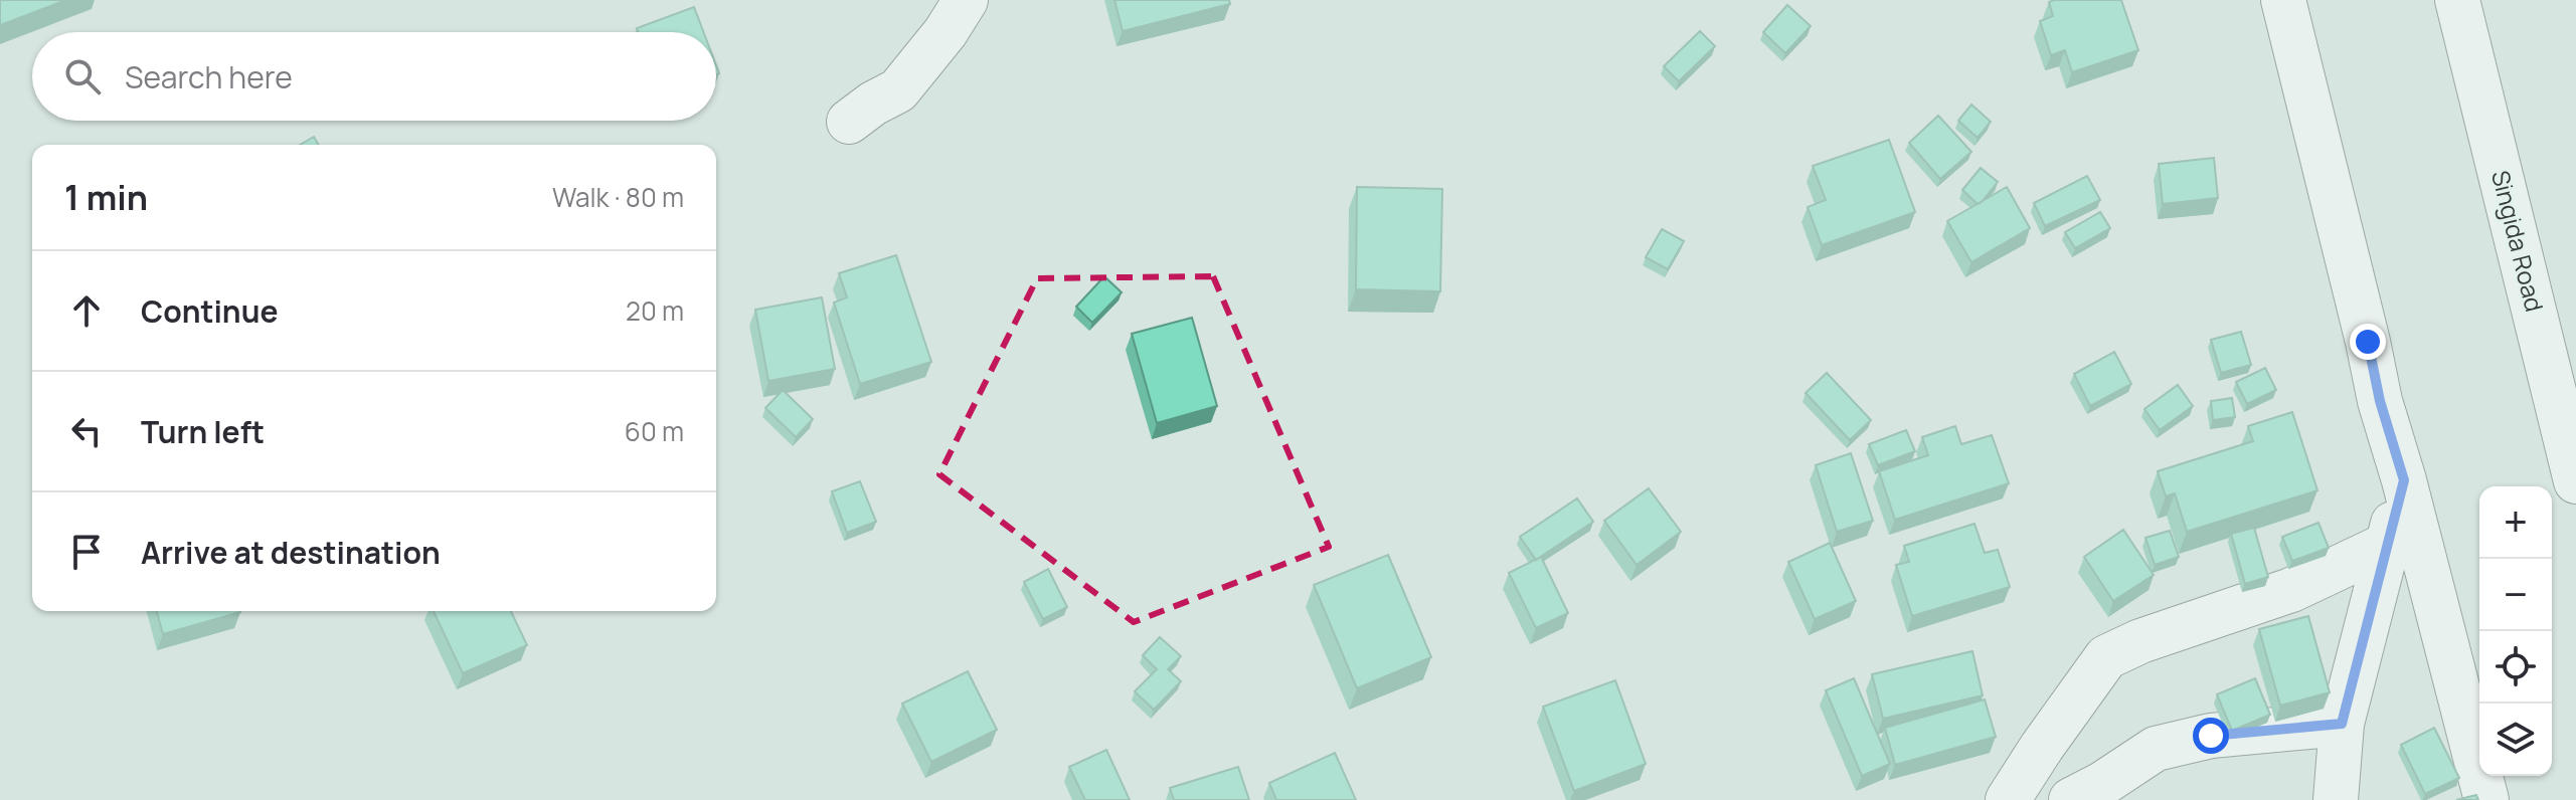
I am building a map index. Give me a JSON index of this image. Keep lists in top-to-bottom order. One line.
{"streets":{"main road":["Singida Road"]},"page":{"search":"Search here","heading":["1 min","Walk · 80 m"],"list":[["Continue","20 m"],["Turn left","60 m"],"Arrive at destination"],"map_buttons":["+","−"]}}
